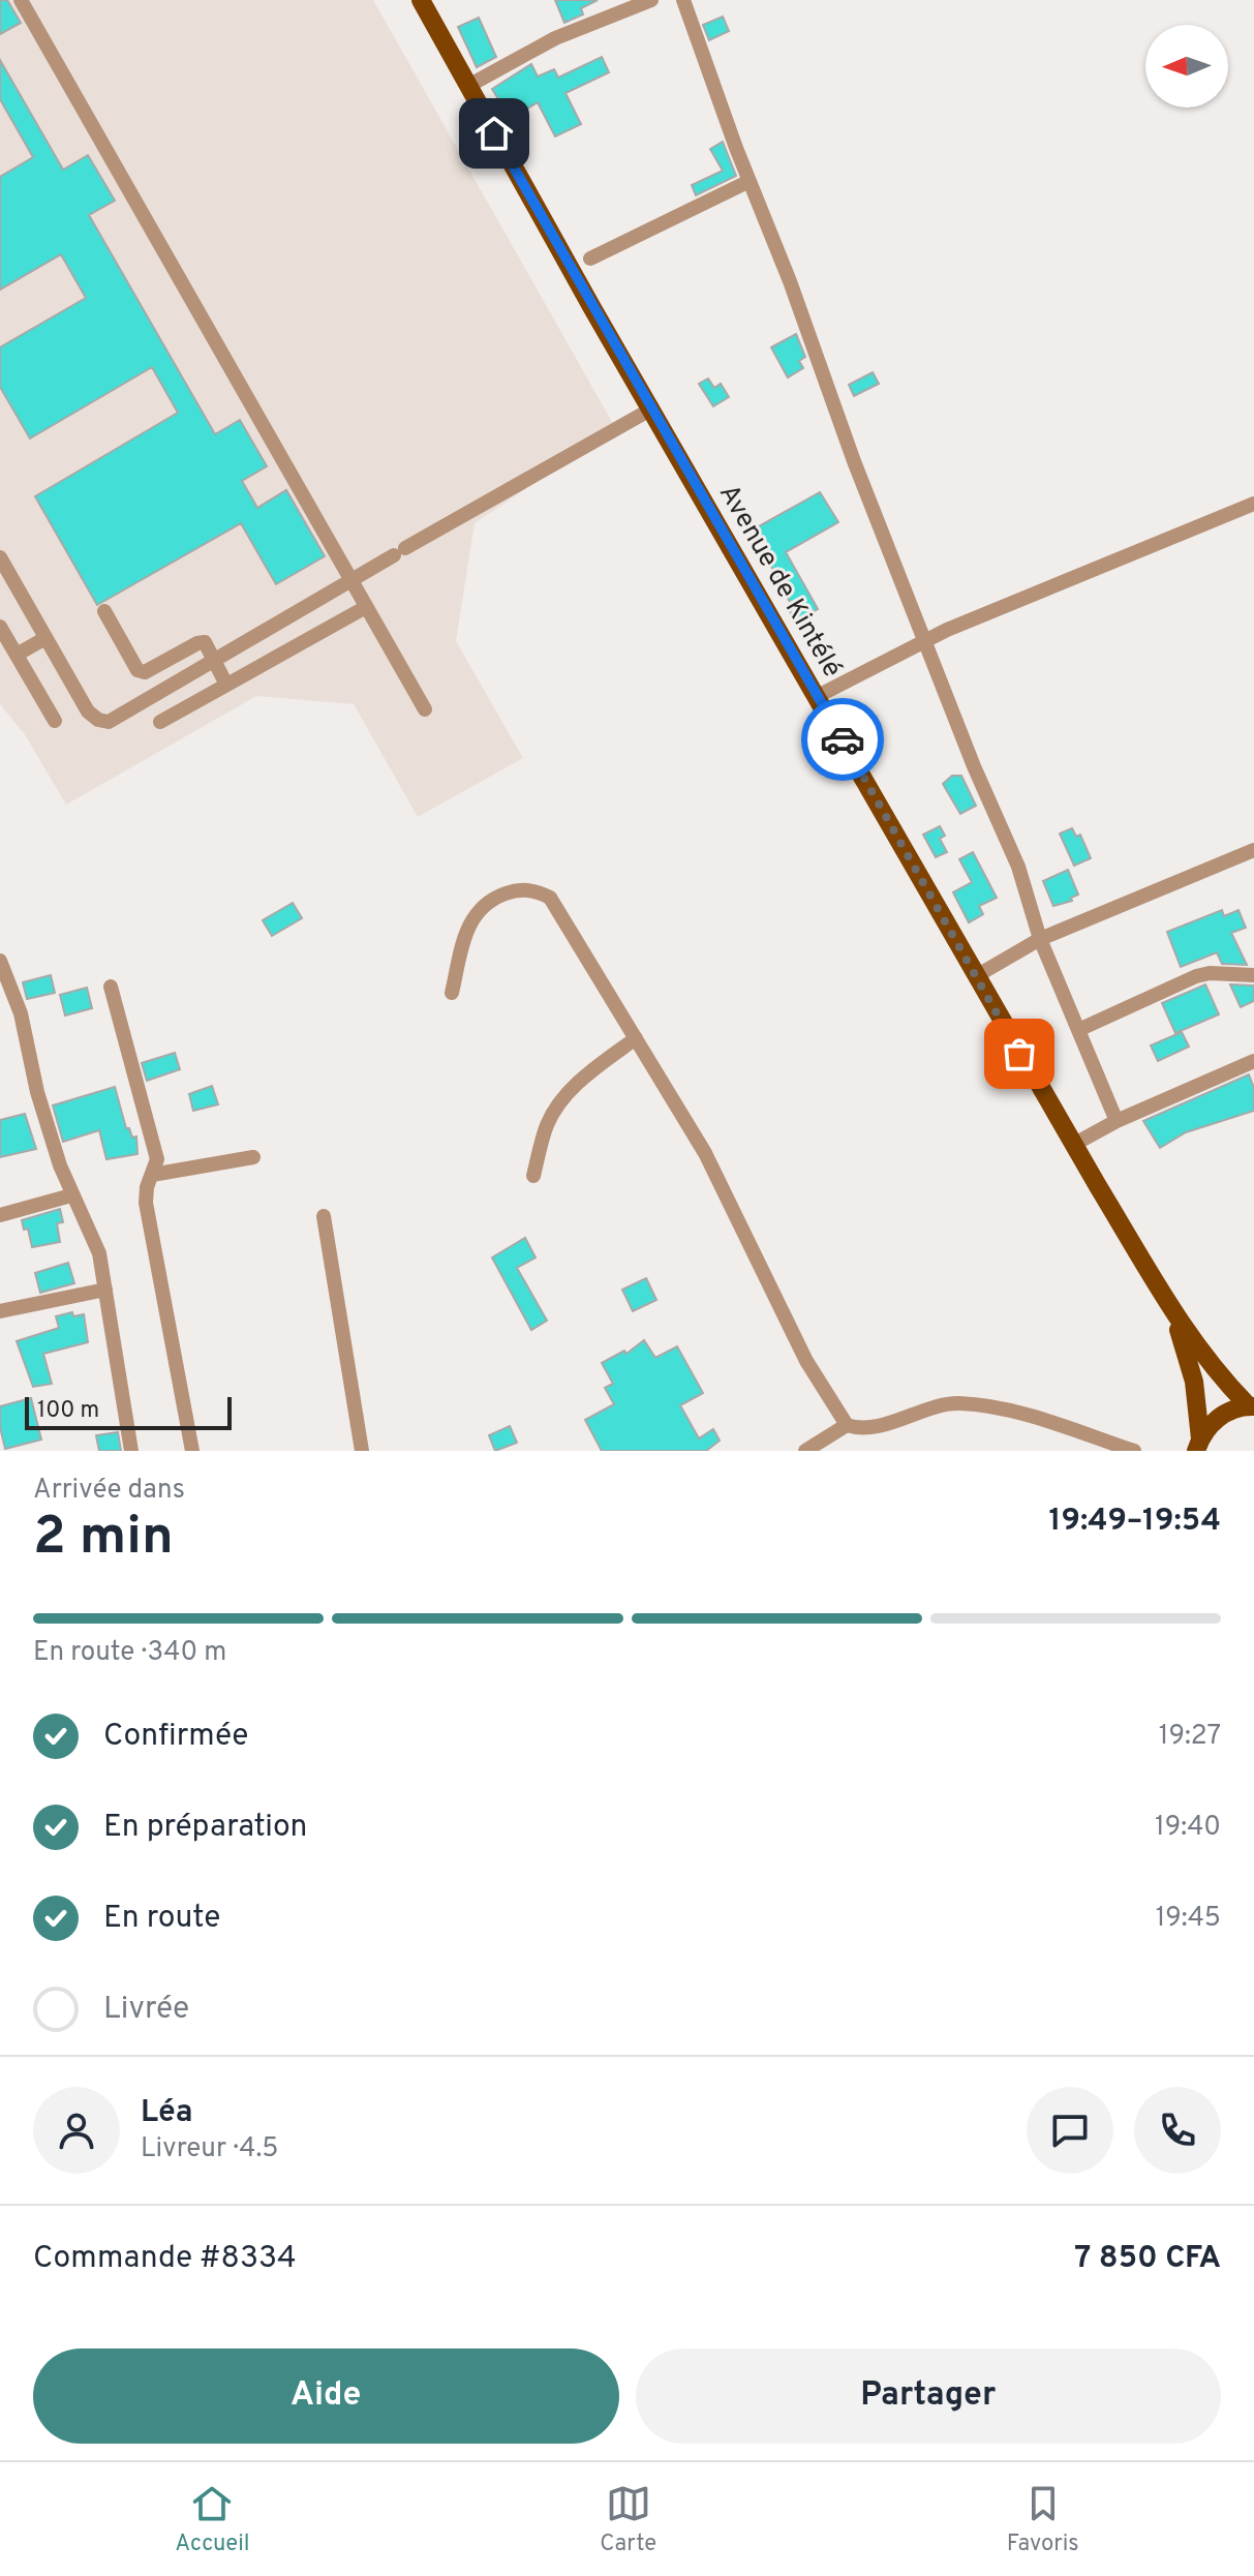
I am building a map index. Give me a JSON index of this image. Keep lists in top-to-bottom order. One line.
{"streets":{"main road":["Avenue de Kintélé"]},"scale_bar":"100 m","north":"left","page":{"scale":"100 m","heading":["2 min","Arrivée dans","19:49–19:54"],"panel":["Léa","Livreur · 4.5","Commande #8334","7 850 CFA"],"bar":"En route · 340 m","list":[["Confirmée","19:27"],["En préparation","19:40"],["En route","19:45"],"Livrée"],"buttons":["Aide","Partager"],"tabs":["Accueil","Carte","Favoris"]}}
